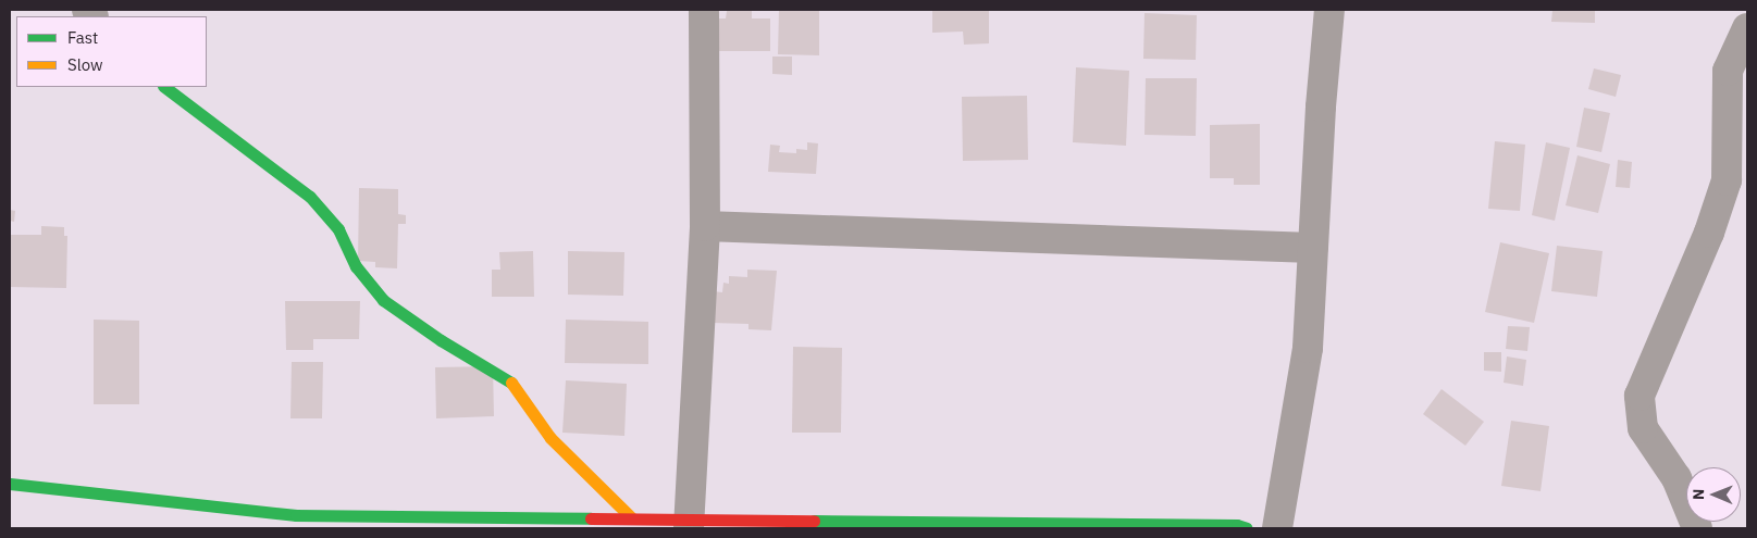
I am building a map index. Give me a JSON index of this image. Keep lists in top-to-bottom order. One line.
{"legend":["Fast","Slow"],"north":"left"}
